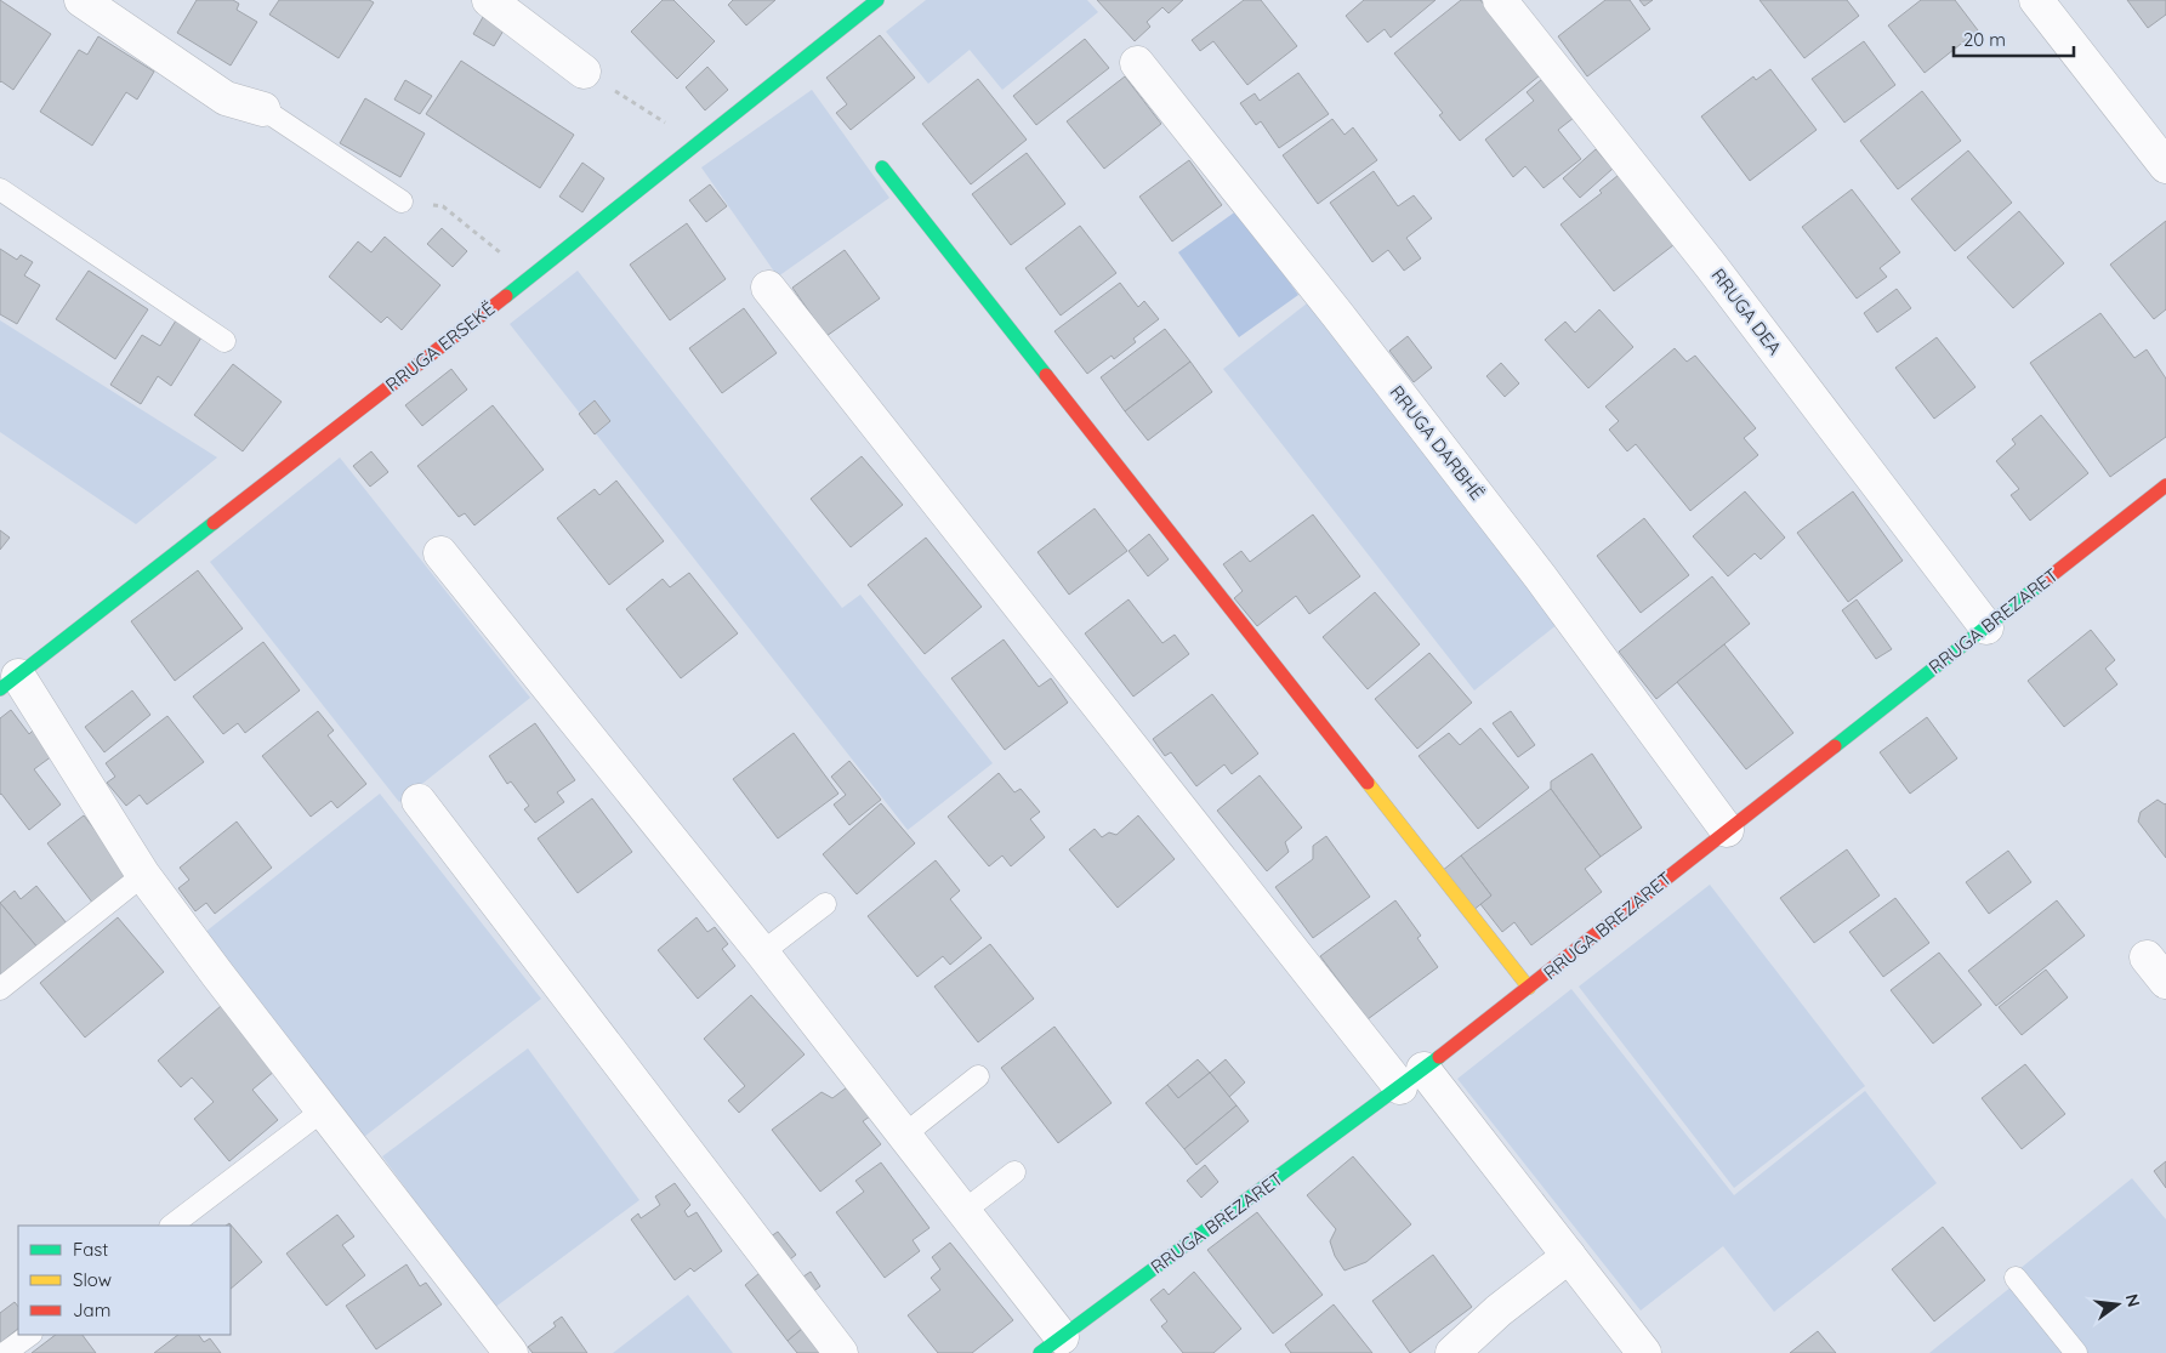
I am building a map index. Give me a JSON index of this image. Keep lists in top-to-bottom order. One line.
{"streets":{"street":["RRUGA DEA","RRUGA ERSEKË","RRUGA DARBHË","RRUGA BREZARET"]},"crossings":[["RRUGA DEA","RRUGA BREZARET"],["RRUGA DARBHË","RRUGA BREZARET"]],"legend":["Fast","Slow","Jam"],"scale_bar":"20 m","north":"right"}
